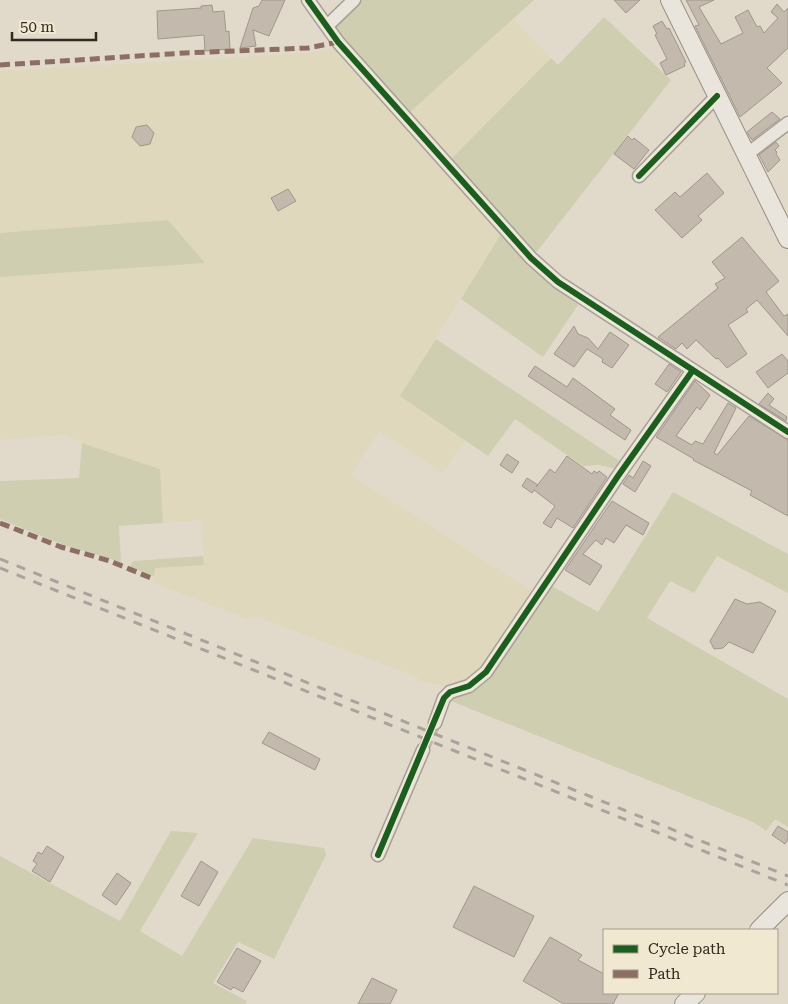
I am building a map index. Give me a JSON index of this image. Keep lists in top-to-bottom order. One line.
{"legend":["Cycle path","Path"],"scale_bar":"50 m"}
